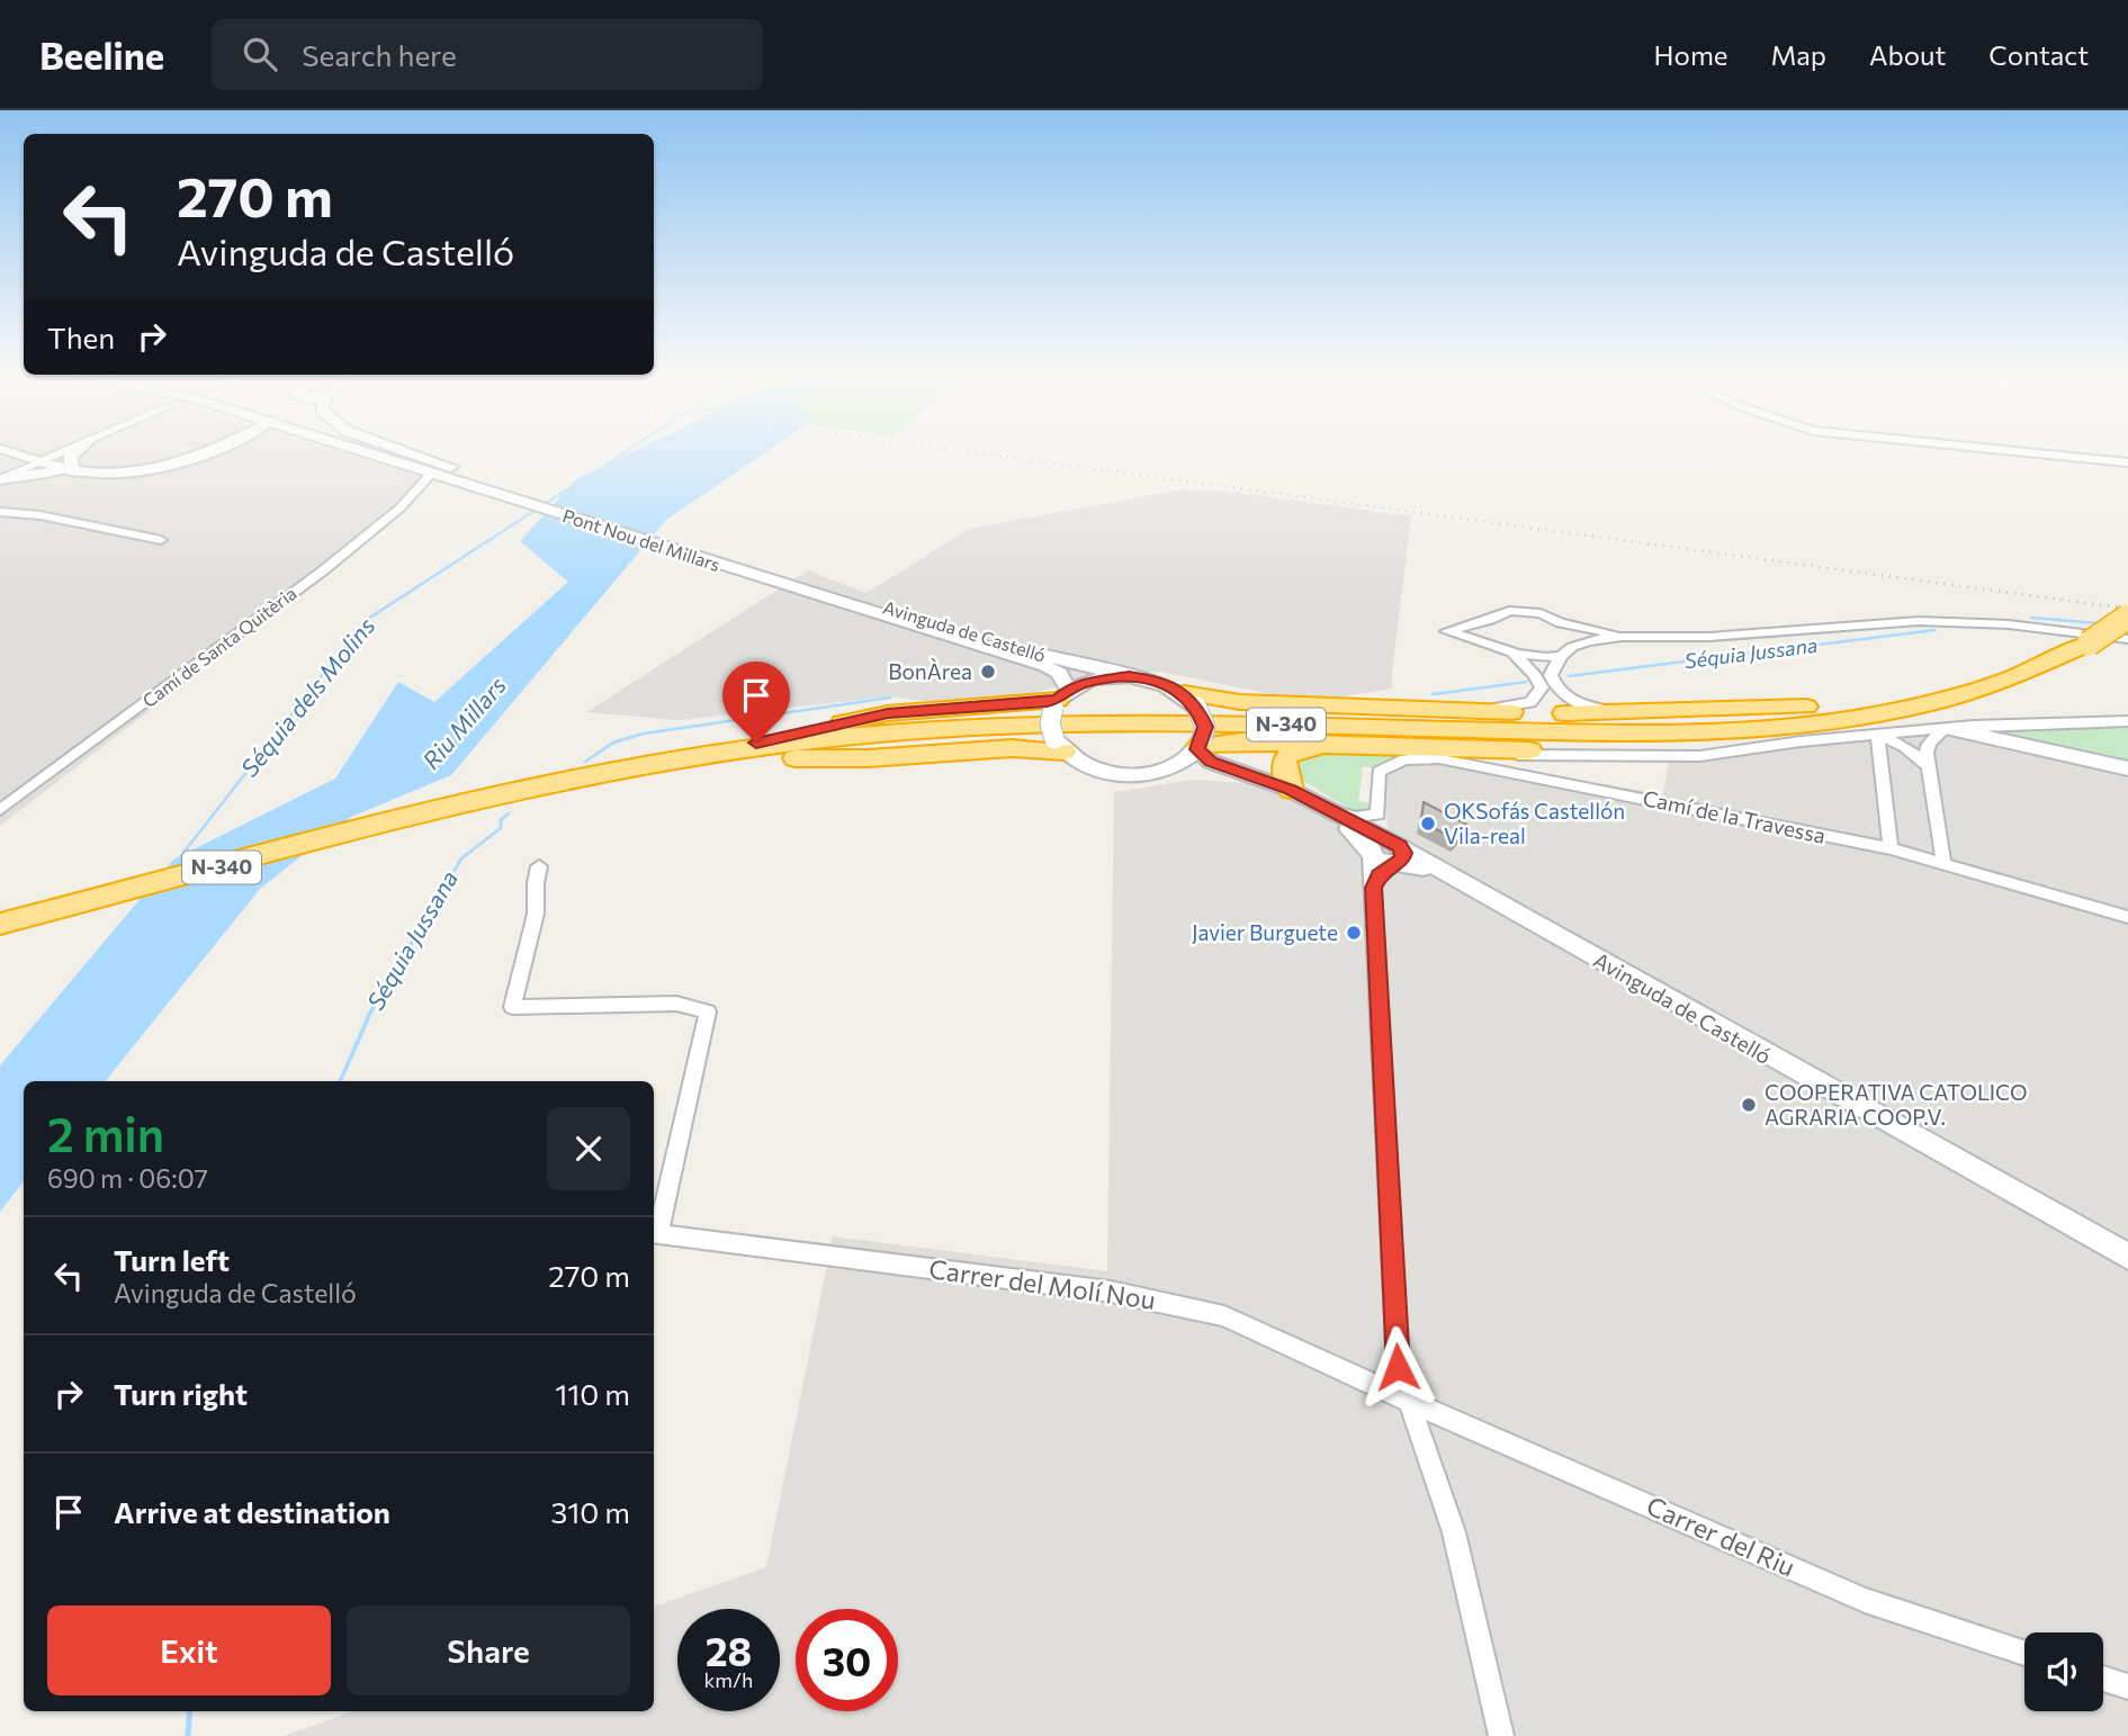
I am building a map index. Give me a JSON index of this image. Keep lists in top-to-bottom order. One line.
{"streets":{"highway":["N-340"],"main road":["Pont Nou del Millars","Avinguda de Castelló"],"street":["Camí de Santa Quitèria","Camí de la Travessa","Carrer del Molí Nou","Carrer del Riu"]},"crossings":[["Pont Nou del Millars","Avinguda de Castelló"],["Carrer del Molí Nou","Carrer del Riu"]],"water":["Séquia Jussana","Séquia dels Molins","Riu Millars"],"places":["BonÀrea","OKSofás Castellón Vila-real","Javier Burguete","COOPERATIVA CATOLICO AGRARIA COOP.V."],"page":{"header":"Beeline","search":"Search here","nav":["Home","Map","About","Contact"],"turn":["270 m","Avinguda de Castelló"],"then":"Then","heading":["2 min","690 m · 06:07"],"list":[{"name":"Turn left","note":"Avinguda de Castelló","value":"270 m"},{"name":"Turn right","value":"110 m"},{"name":"Arrive at destination","value":"310 m"}],"buttons":["Exit","Share"],"speed":"28 km/h","limit":"30"}}
